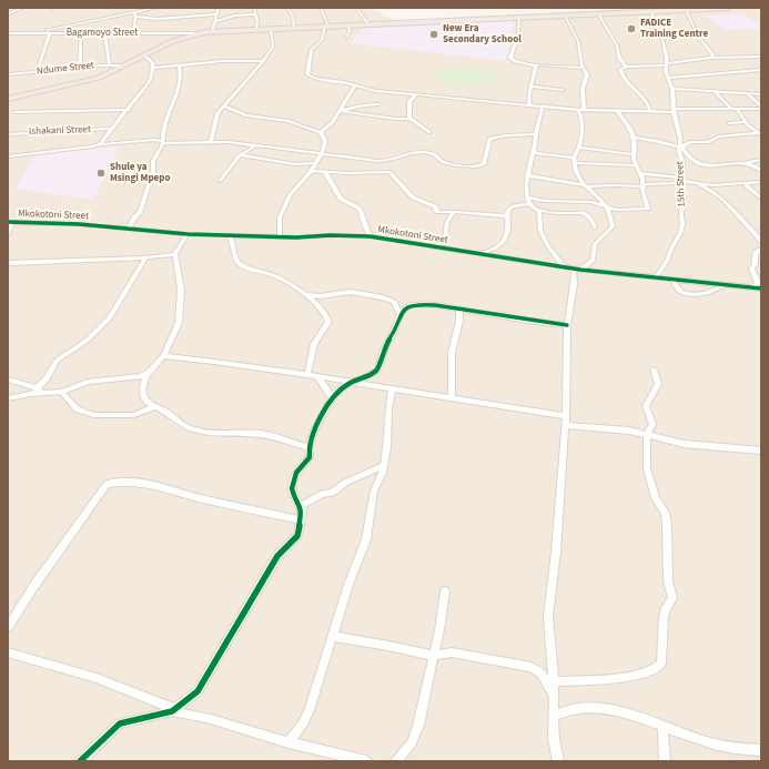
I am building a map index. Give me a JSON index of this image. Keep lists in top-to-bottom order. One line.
{"streets":{"street":["Bagamoyo Street","Ndume Street","Ishakani Street","15th Street","Mkokotoni Street"]},"crossings":[["15th Street","Mkokotoni Street"]],"places":["FADICE Training Centre","New Era Secondary School","Shule ya Msingi Mpepo"]}
